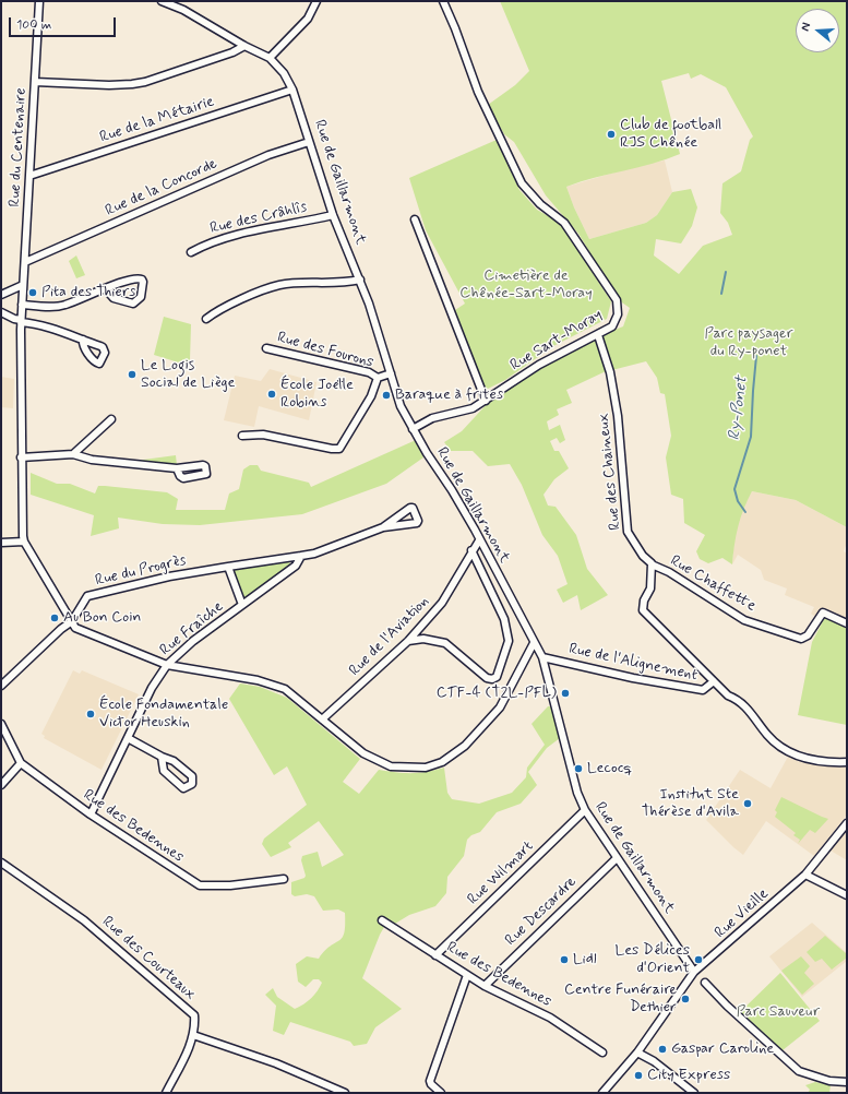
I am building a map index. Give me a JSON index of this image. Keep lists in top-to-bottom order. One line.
{"streets":{"street":["Rue de la Métairie","Rue du Centenaire","Rue de Gaillarmont","Rue de la Concorde","Rue des Crâhlîs","Rue Sart-Moray","Rue des Fourons","Rue des Chaineux","Rue du Progrès","Rue Chaffette","Rue Fraîche","Rue de l'Aviation","Rue de l'Alignement","Rue des Bedennes","Rue Wilmart","Rue Descardre","Rue Vieille","Rue des Courteaux"]},"crossings":[["Rue de la Métairie","Rue du Centenaire"],["Rue de la Métairie","Rue de Gaillarmont"],["Rue du Centenaire","Rue de la Concorde"],["Rue du Centenaire","Rue du Progrès"],["Rue de Gaillarmont","Rue de la Concorde"],["Rue de Gaillarmont","Rue des Crâhlîs"],["Rue de Gaillarmont","Rue Sart-Moray"],["Rue de Gaillarmont","Rue de l'Aviation"],["Rue de Gaillarmont","Rue de l'Alignement"],["Rue de Gaillarmont","Rue Wilmart"],["Rue de Gaillarmont","Rue Descardre"],["Rue de Gaillarmont","Rue Vieille"],["Rue Sart-Moray","Rue des Chaineux"],["Rue des Chaineux","Rue Chaffette"],["Rue du Progrès","Rue Fraîche"],["Rue Fraîche","Rue des Bedennes"],["Rue des Bedennes","Rue Wilmart"],["Rue des Bedennes","Rue Descardre"]],"water":["Ry-Ponet"],"parks":["Cimetière de Chênée-Sart-Moray","Parc paysager du Ry-ponet","Parc Sauveur"],"places":["Club de football RJS Chênée","Pita des Thiers","Le Logis Social de Liège","École Joëlle Robins","Baraque à frites","Au Bon Coin","CTF-4 (T2L-PFL)","École Fondamentale Victor Heuskin","Lecocq","Institut Ste Thérèse d'Avila","Lidl","Les Délices d'Orient","Centre Funéraire Dethier","Gaspar Caroline","City Express"],"scale_bar":"100 m","north":"left"}
